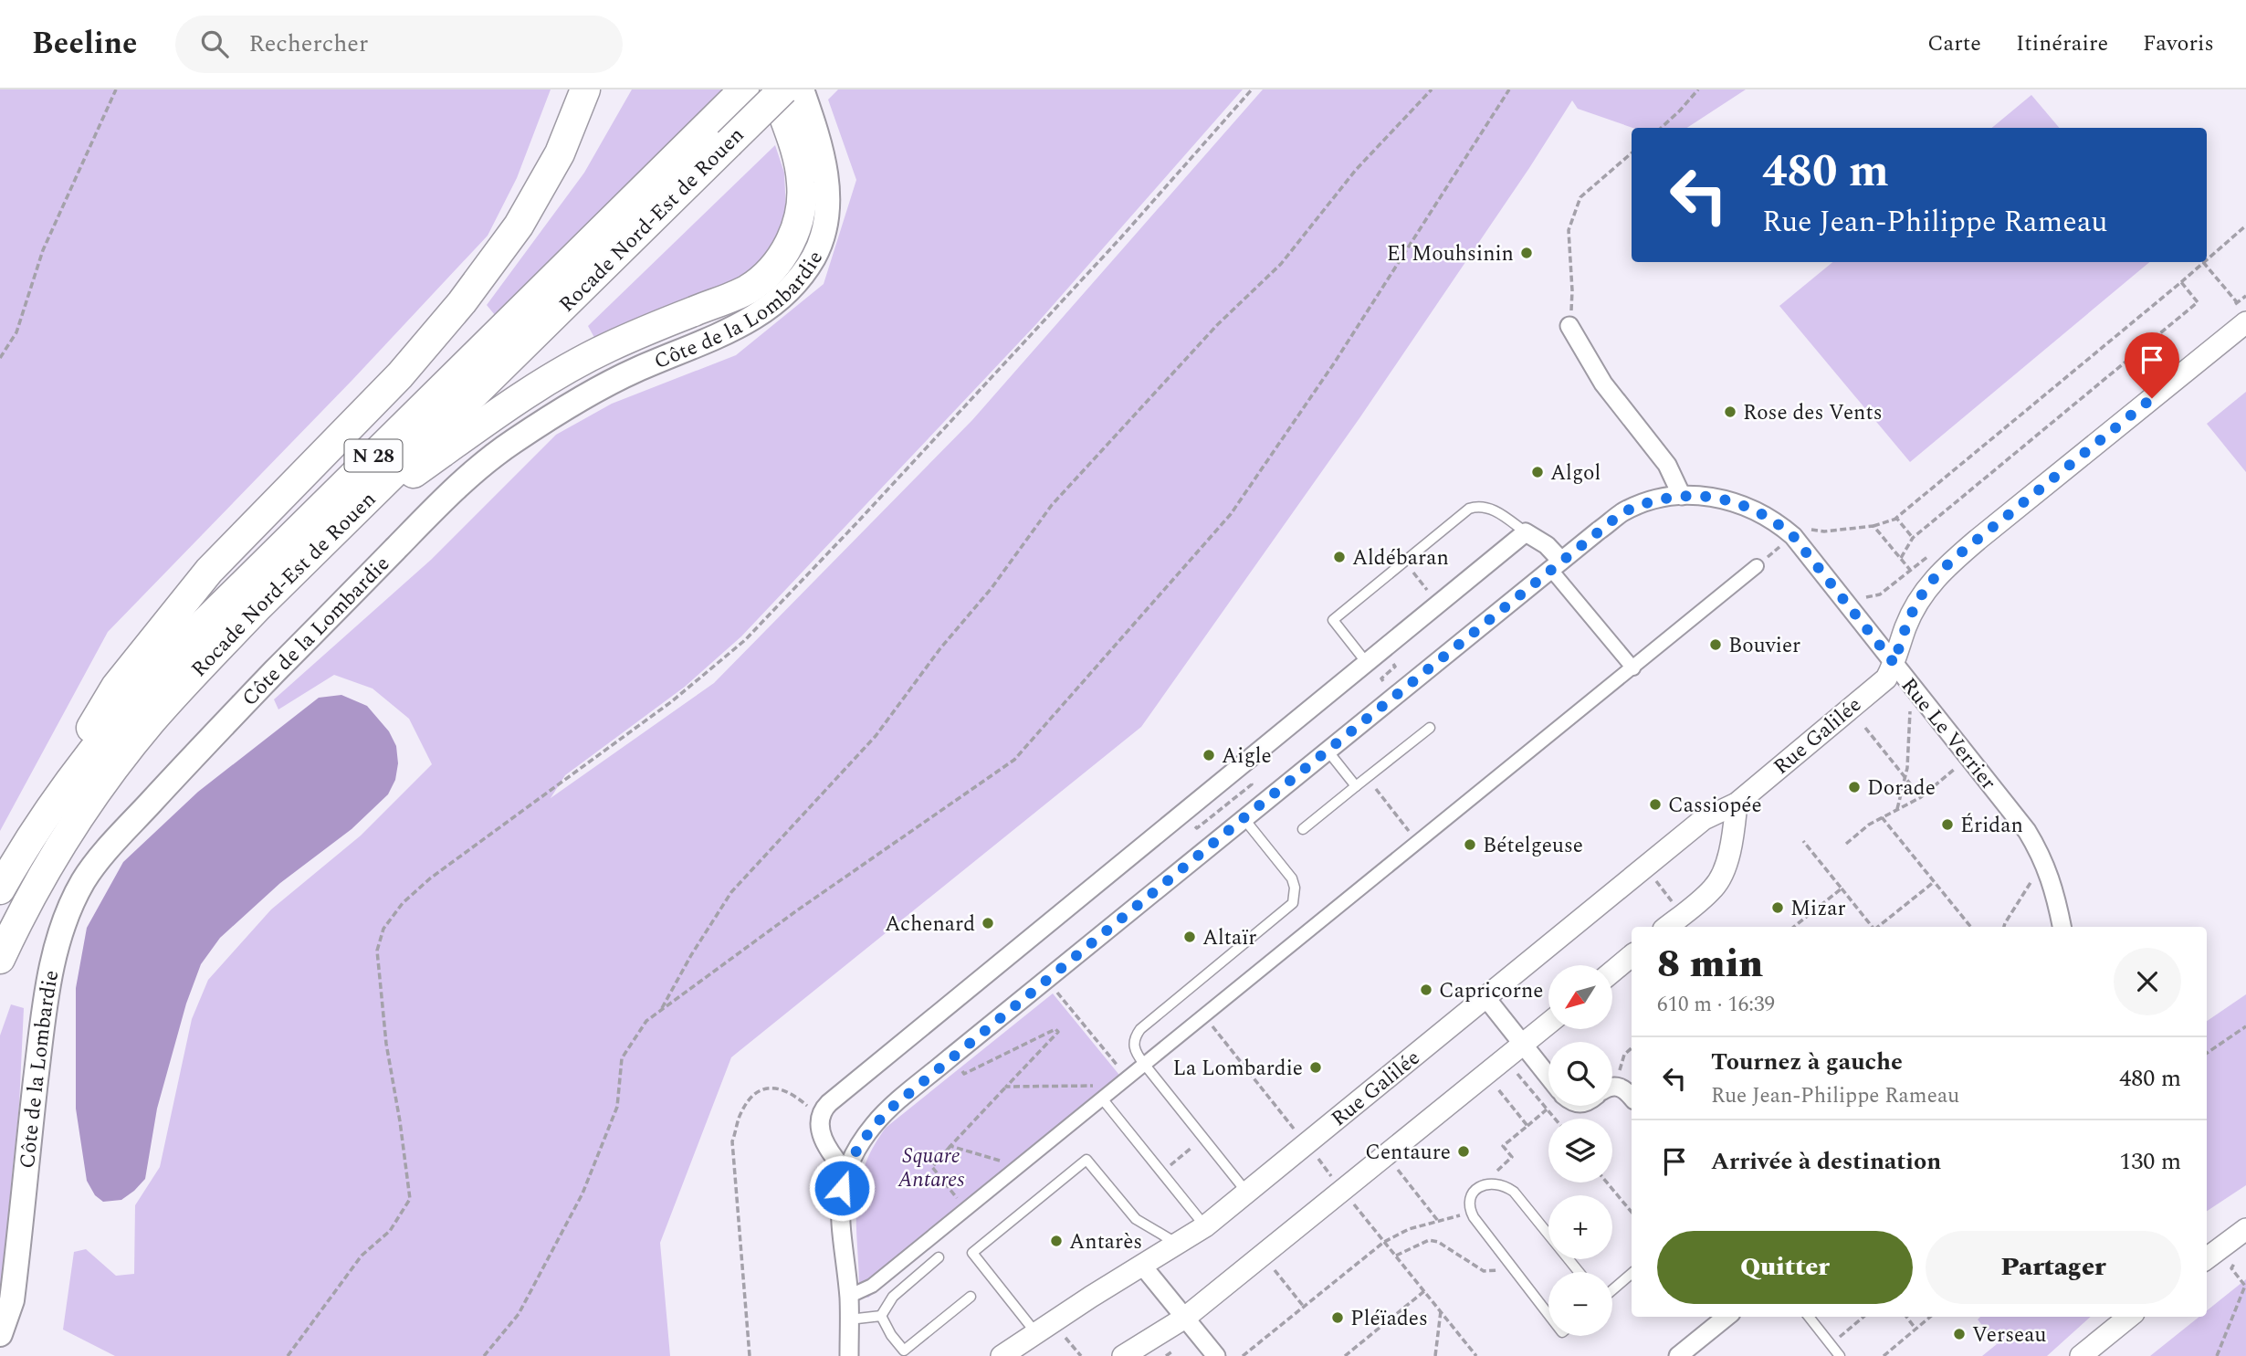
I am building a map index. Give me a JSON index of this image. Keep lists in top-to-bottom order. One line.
{"streets":{"highway":["Rocade Nord-Est de Rouen","N 28"],"main road":["Côte de la Lombardie"],"street":["Rue Le Verrier","Rue Galilée"]},"crossings":[["Rue Le Verrier","Rue Galilée"]],"parks":["Square Antares"],"places":["El Mouhsinin","Rose des Vents","Algol","Aldébaran","Bouvier","Aigle","Dorade","Cassiopée","Éridan","Bételgeuse","Mizar","Achenard","Altaïr","Capricorne","La Lombardie","Centaure","Antarès","Pléïades","Verseau"],"north":"bottom left","page":{"header":"Beeline","search":"Rechercher","nav":["Carte","Itinéraire","Favoris"],"turn":["480 m","Rue Jean-Philippe Rameau"],"heading":["8 min","610 m · 16:39"],"map_buttons":["+","−"],"list":[{"name":"Tournez à gauche","note":"Rue Jean-Philippe Rameau","value":"480 m"},{"name":"Arrivée à destination","value":"130 m"}],"buttons":["Quitter","Partager"]}}
